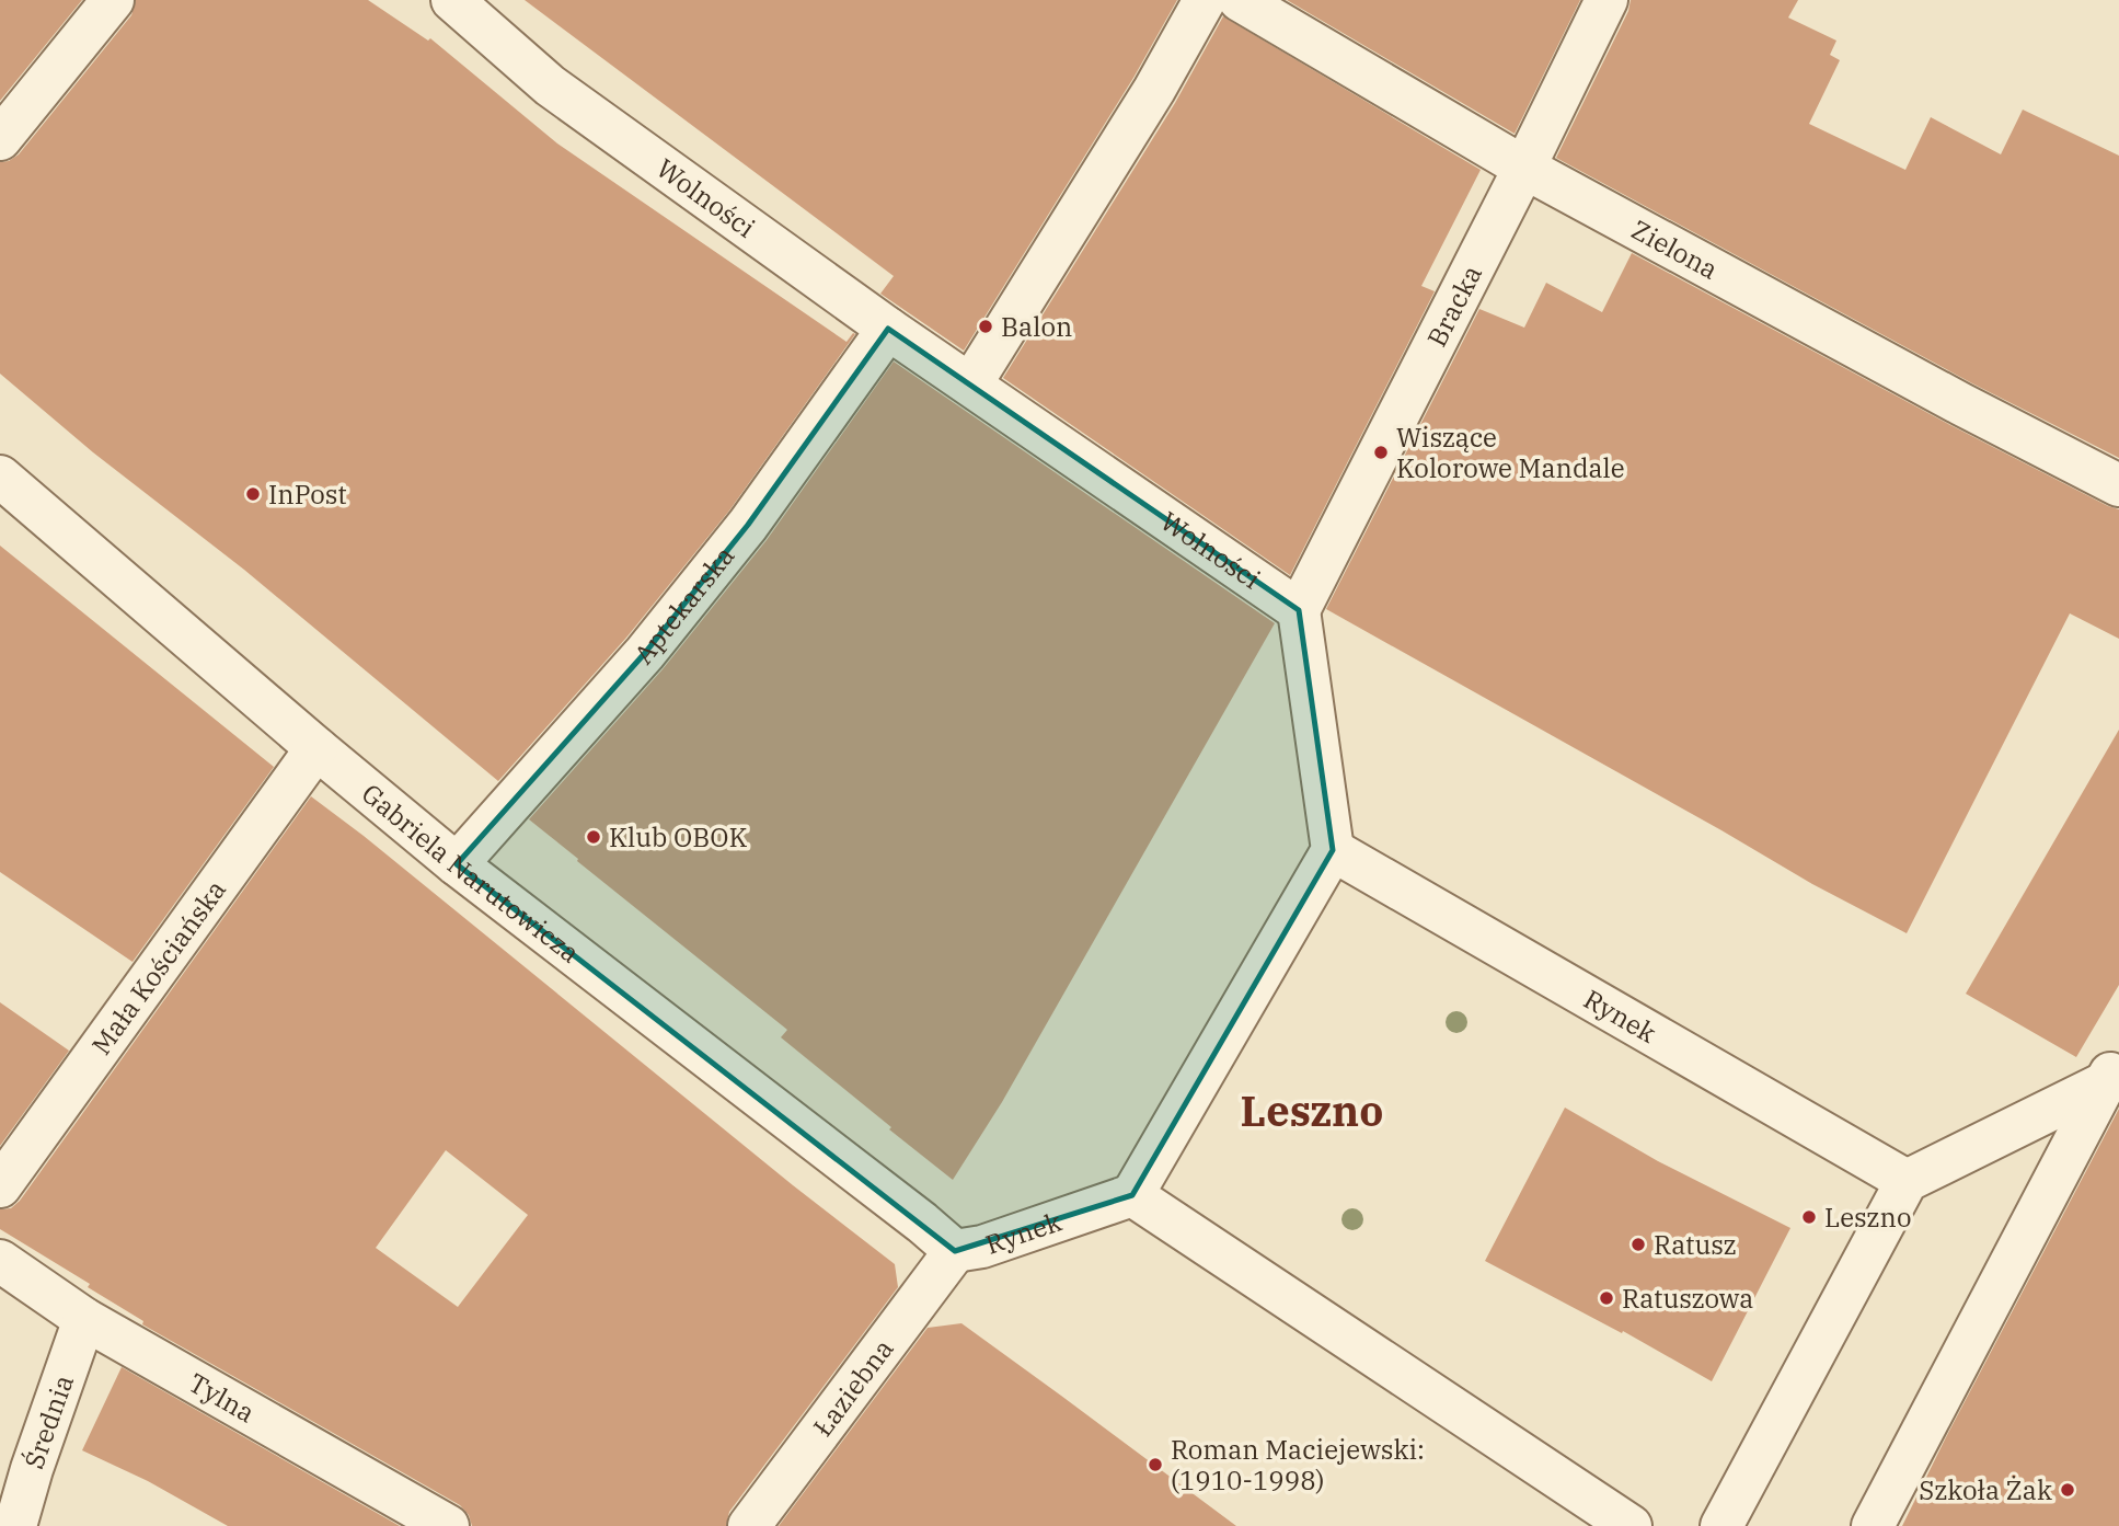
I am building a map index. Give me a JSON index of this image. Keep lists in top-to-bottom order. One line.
{"streets":{"street":["Wolności","Zielona","Bracka","Aptekarska","Gabriela Narutowicza","Mała Kościańska","Rynek","Łaziebna","Tylna","Średnia"]},"crossings":[["Wolności","Bracka"],["Wolności","Aptekarska"],["Zielona","Bracka"],["Aptekarska","Gabriela Narutowicza"],["Gabriela Narutowicza","Mała Kościańska"],["Gabriela Narutowicza","Rynek"],["Gabriela Narutowicza","Łaziebna"],["Rynek","Łaziebna"],["Tylna","Średnia"]],"districts":["Leszno"],"places":["Balon","Wiszące Kolorowe Mandale","InPost","Klub OBOK","Leszno","Ratusz","Ratuszowa","Roman Maciejewski: (1910-1998)","Szkoła Żak"]}
